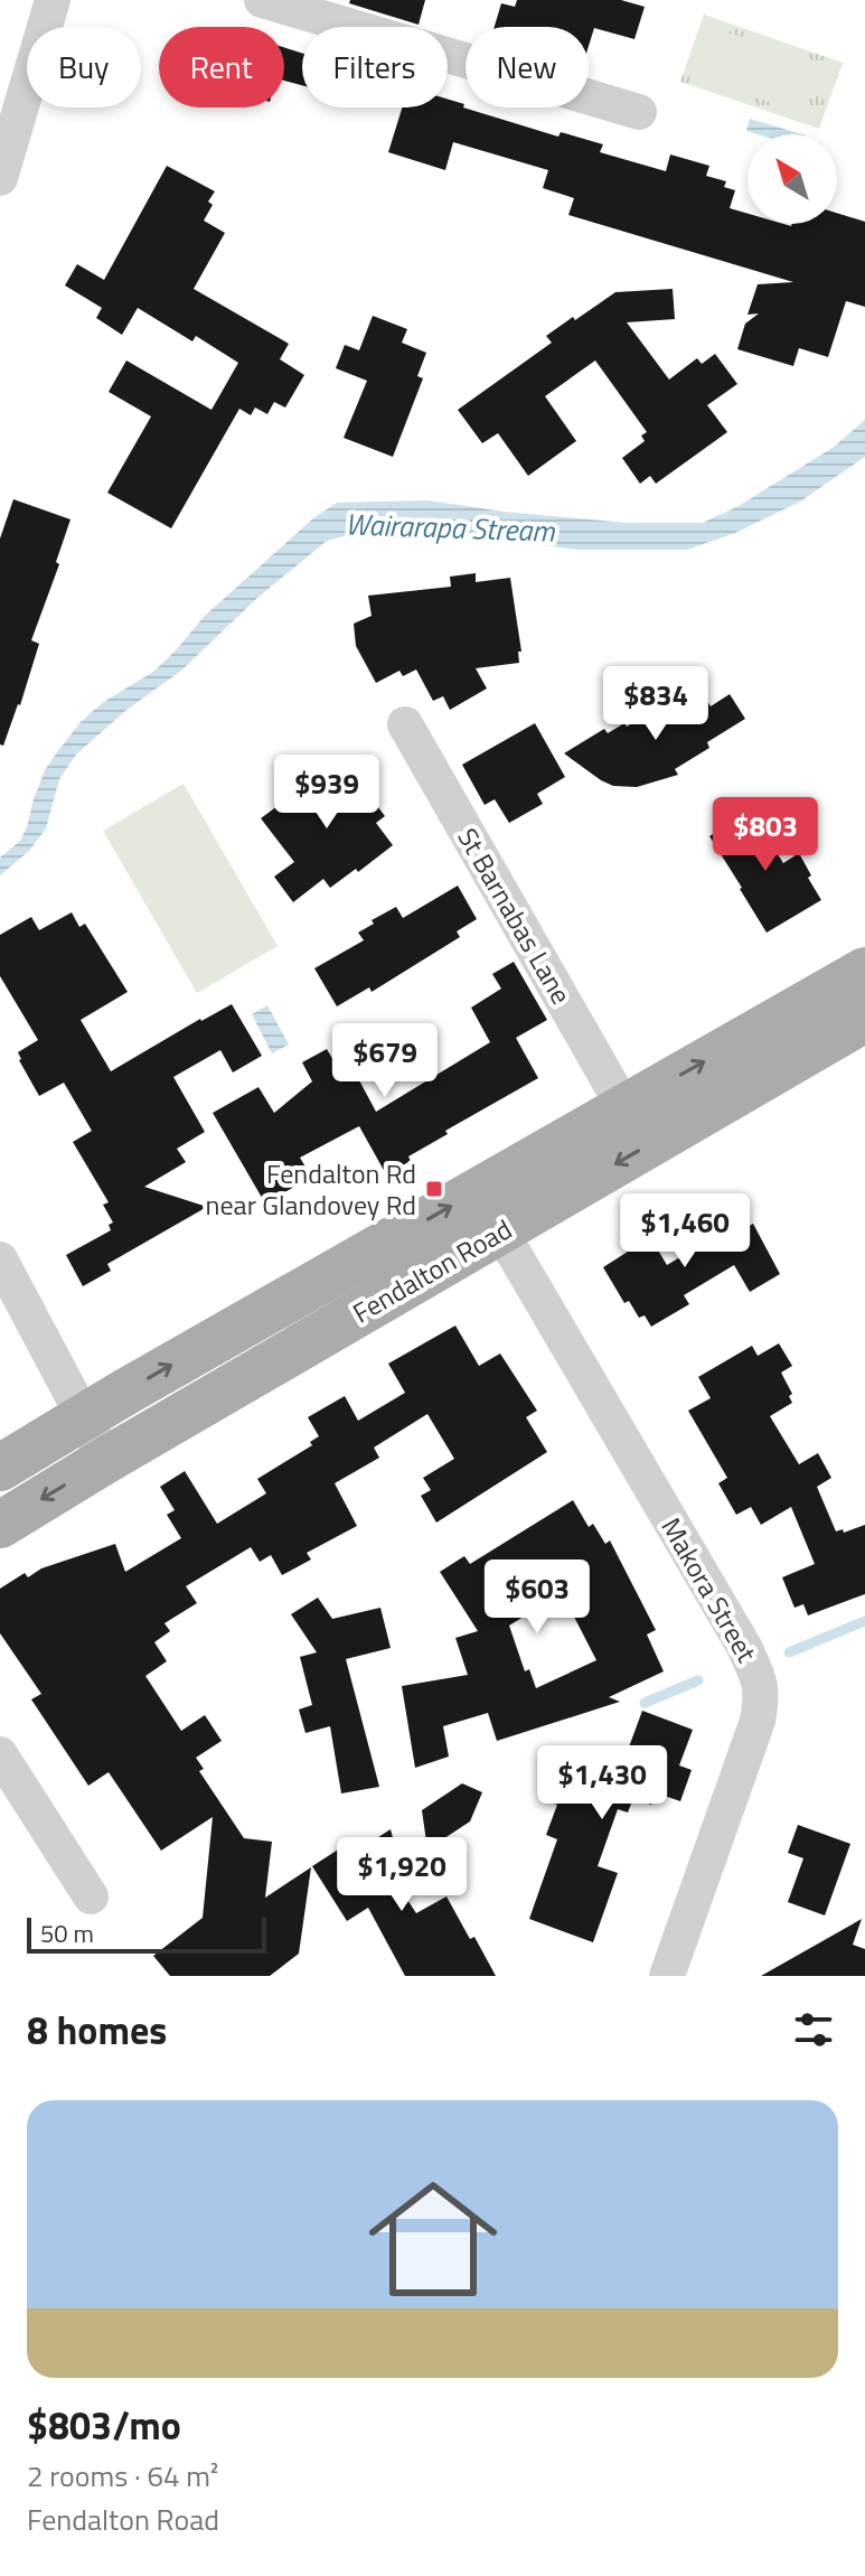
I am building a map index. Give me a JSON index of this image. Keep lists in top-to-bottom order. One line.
{"streets":{"main road":["Fendalton Road"],"street":["St Barnabas Lane","Makora Street"]},"crossings":[["St Barnabas Lane","Fendalton Road"],["Fendalton Road","Makora Street"]],"water":["Wairarapa Stream"],"places":{"transit":["Fendalton Rd near Glandovey Rd"]},"scale_bar":"50 m","north":"top left","page":{"chip":["Buy","Rent","Filters","New"],"price":["$834","$939","$803","$679","$1,460","$603","$1,430","$1,920"],"scale":"50 m","heading":"8 homes","list":[{"name":"$803/mo","note":"2 rooms · 64 m² · Fendalton Road"}]}}
